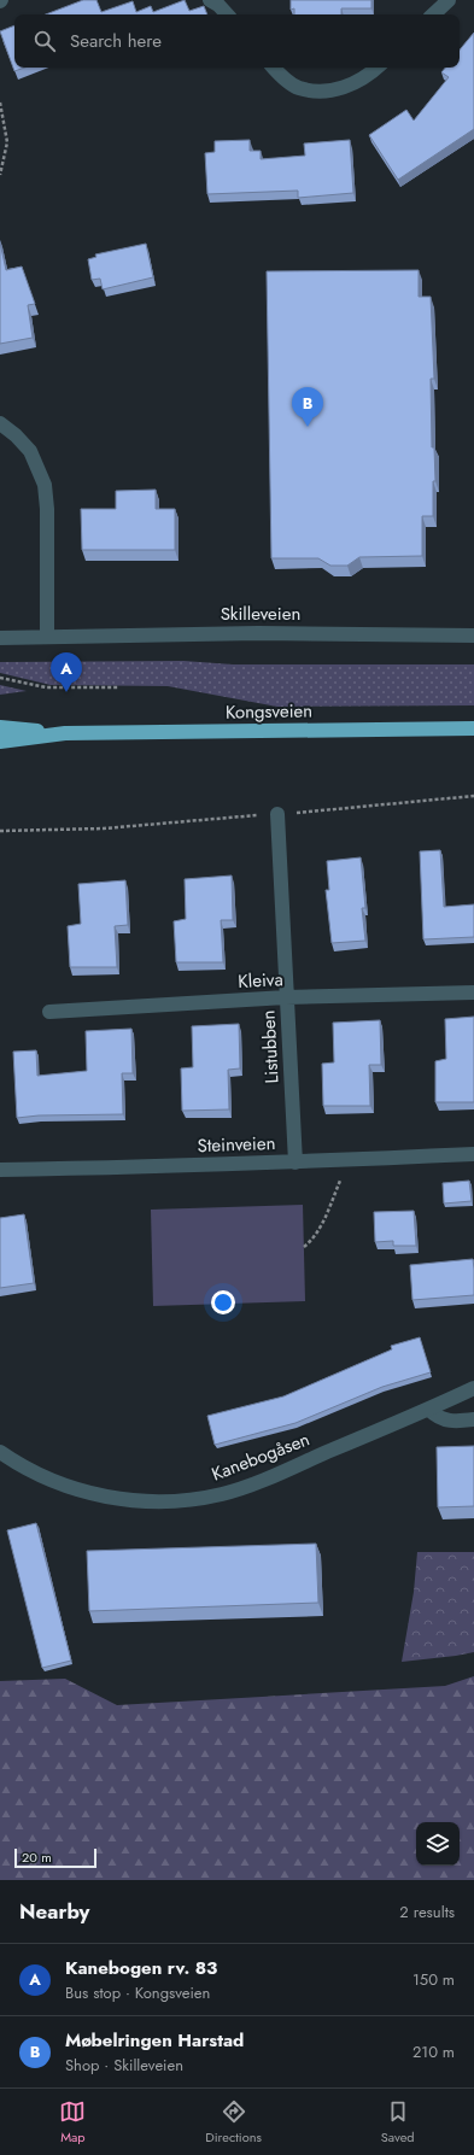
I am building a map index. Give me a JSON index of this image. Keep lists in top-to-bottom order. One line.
{"streets":{"highway":["Kongsveien"],"street":["Skilleveien","Kleiva","Listubben","Steinveien","Kanebogåsen"]},"crossings":[["Kleiva","Listubben"],["Listubben","Steinveien"]],"scale_bar":"20 m","page":{"search":"Search here","pins":["B","A"],"scale":"20 m","heading":["Nearby","2 results"],"list":[{"mark":"A","name":"Kanebogen rv. 83","note":"Bus stop · Kongsveien","value":"150 m"},{"mark":"B","name":"Møbelringen Harstad","note":"Shop · Skilleveien","value":"210 m"}],"nav":["Map","Directions","Saved"]}}
